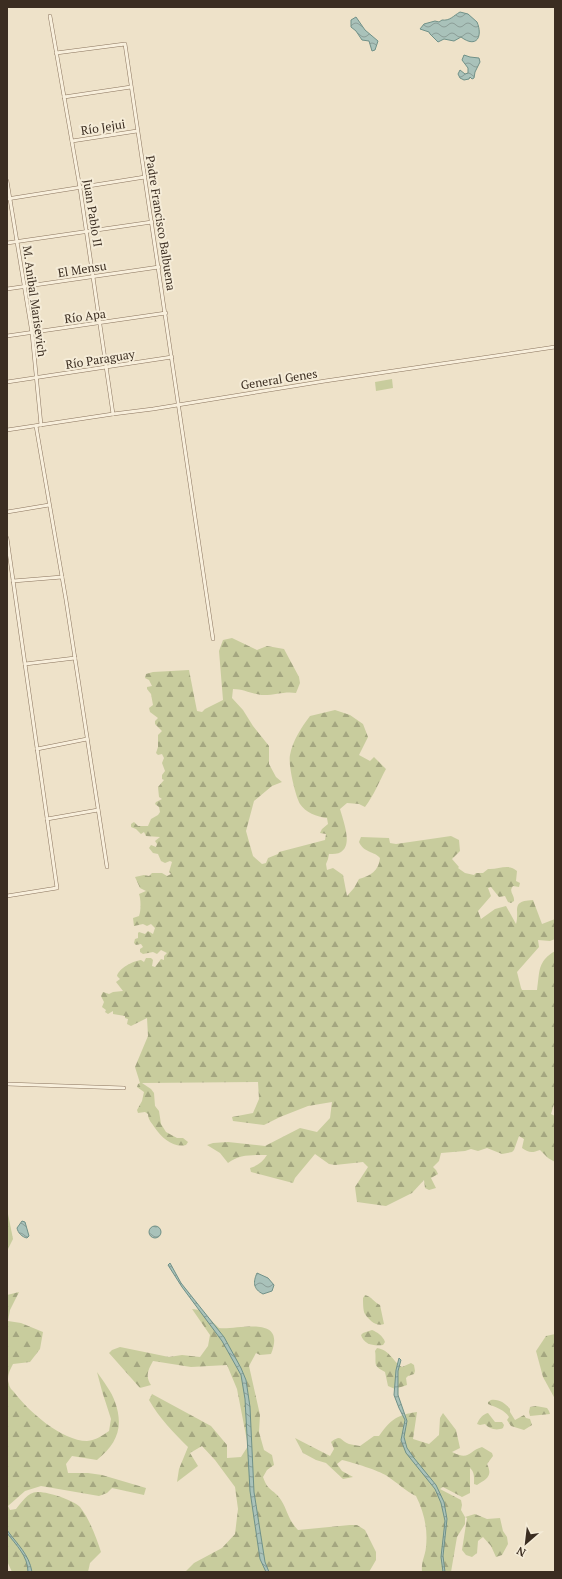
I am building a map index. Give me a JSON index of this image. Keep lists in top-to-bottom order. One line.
{"streets":{"street":["Río Jejui","Juan Pablo II","Padre Francisco Balbuena","El Mensu","M. Anibal Marisevich","Río Apa","Río Paraguay","General Genes"]},"crossings":[["Río Jejui","Juan Pablo II"],["Río Jejui","Padre Francisco Balbuena"],["Juan Pablo II","Padre Francisco Balbuena"],["Juan Pablo II","El Mensu"],["Juan Pablo II","Río Apa"],["Juan Pablo II","Río Paraguay"],["Juan Pablo II","General Genes"],["Padre Francisco Balbuena","El Mensu"],["Padre Francisco Balbuena","Río Apa"],["Padre Francisco Balbuena","Río Paraguay"],["Padre Francisco Balbuena","General Genes"],["El Mensu","M. Anibal Marisevich"],["M. Anibal Marisevich","Río Apa"],["M. Anibal Marisevich","Río Paraguay"],["M. Anibal Marisevich","General Genes"]],"north":"bottom left"}
